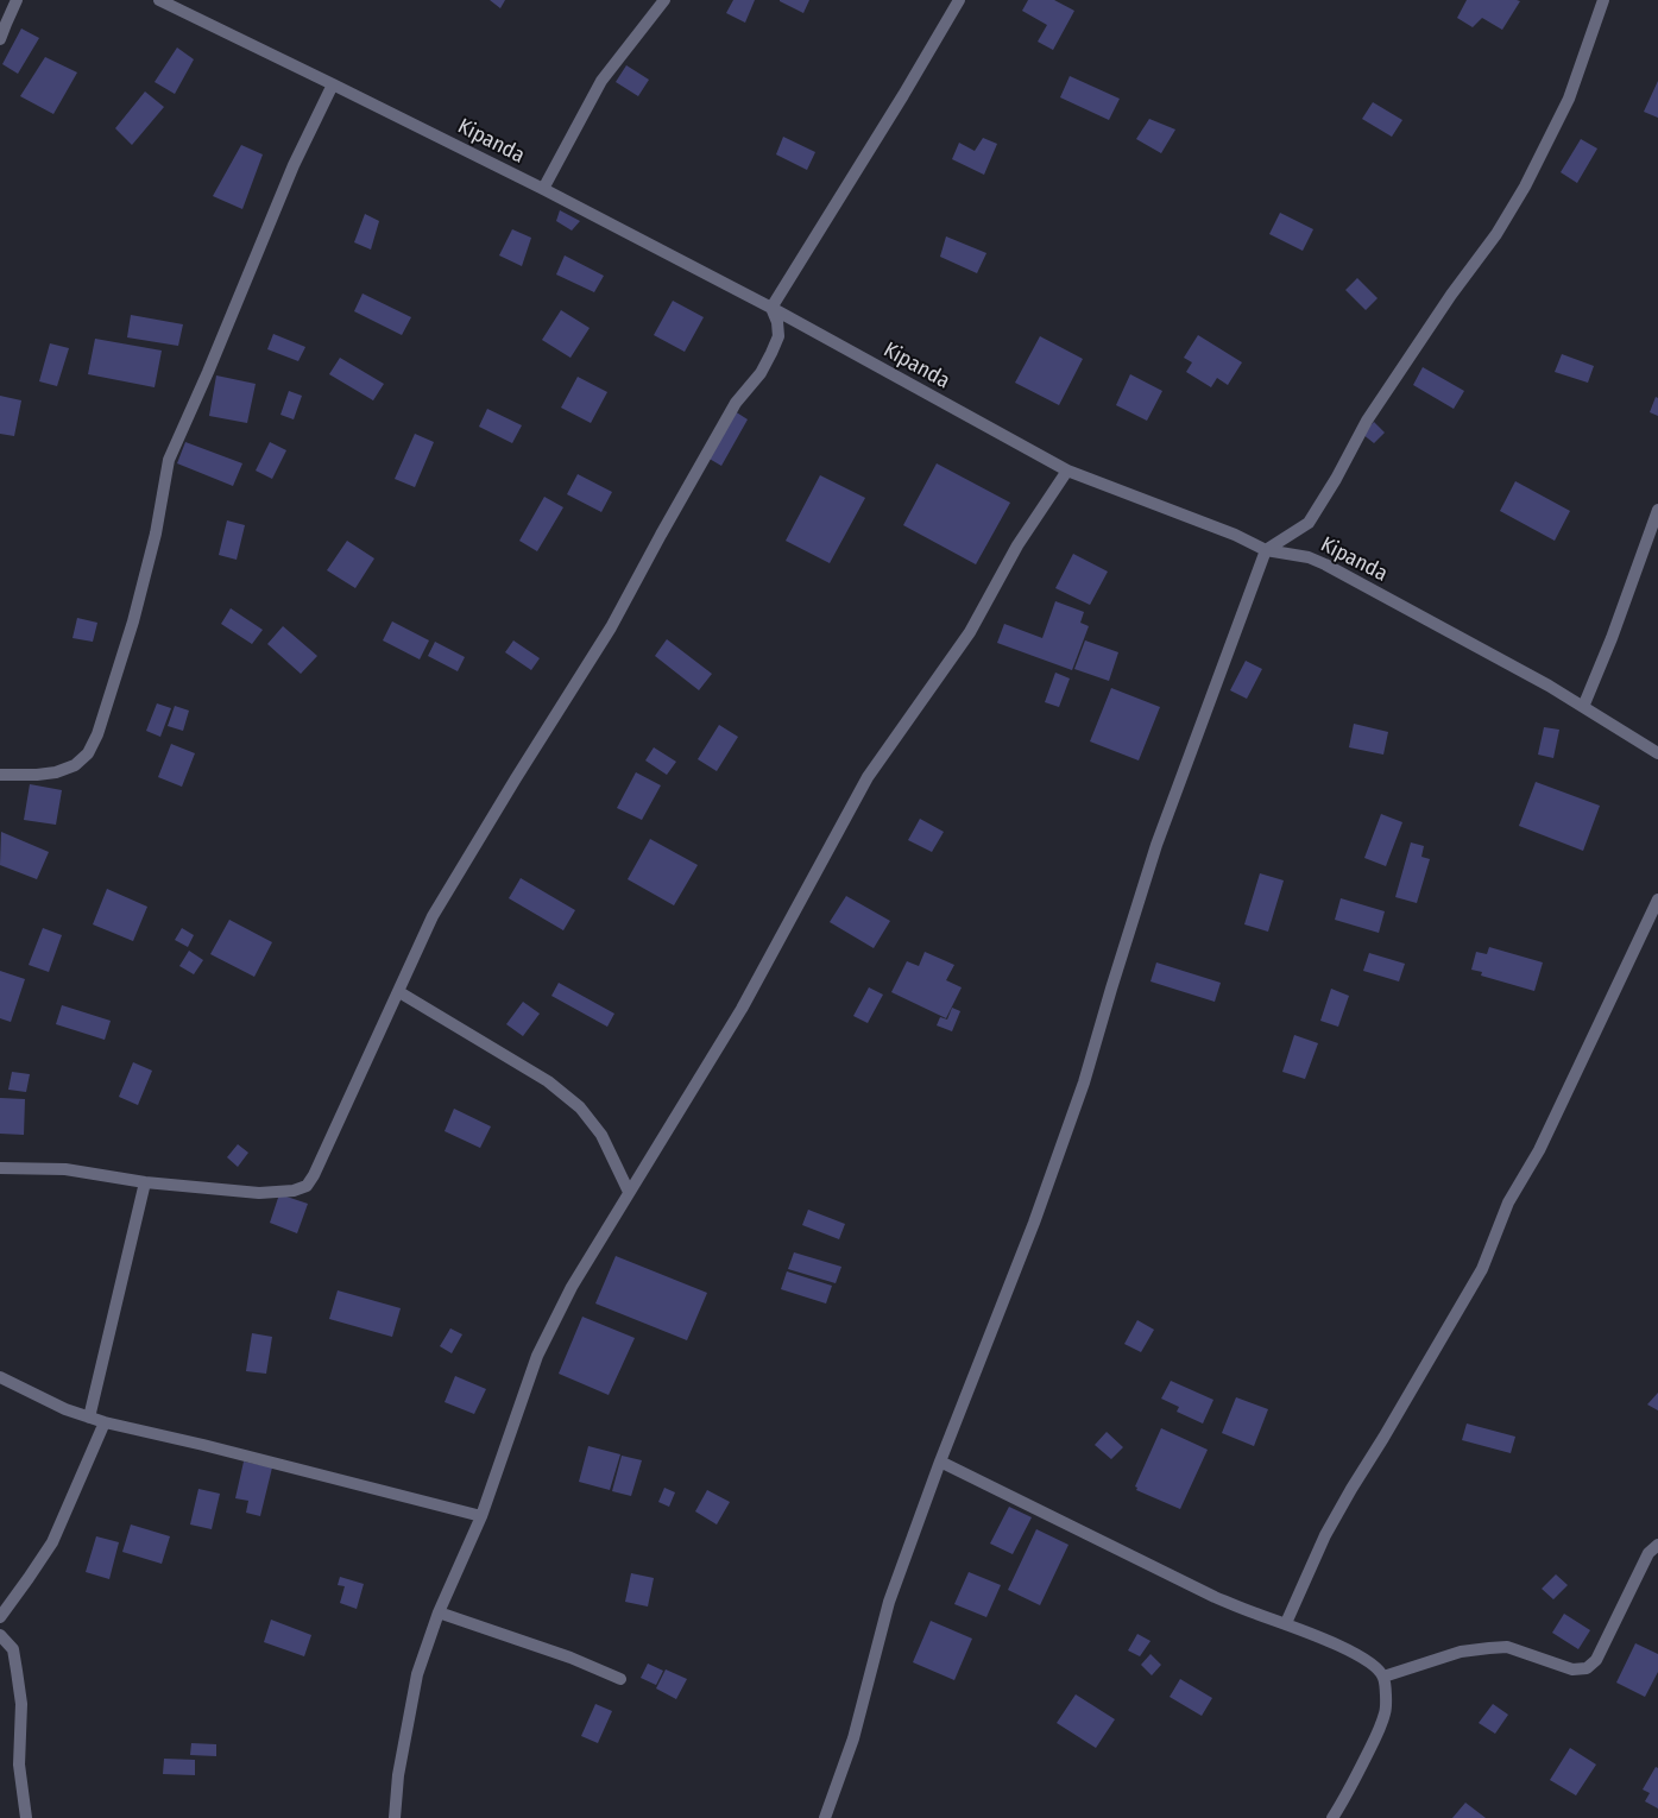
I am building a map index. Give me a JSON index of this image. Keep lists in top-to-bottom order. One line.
{"streets":{"street":["Kipanda"]}}
